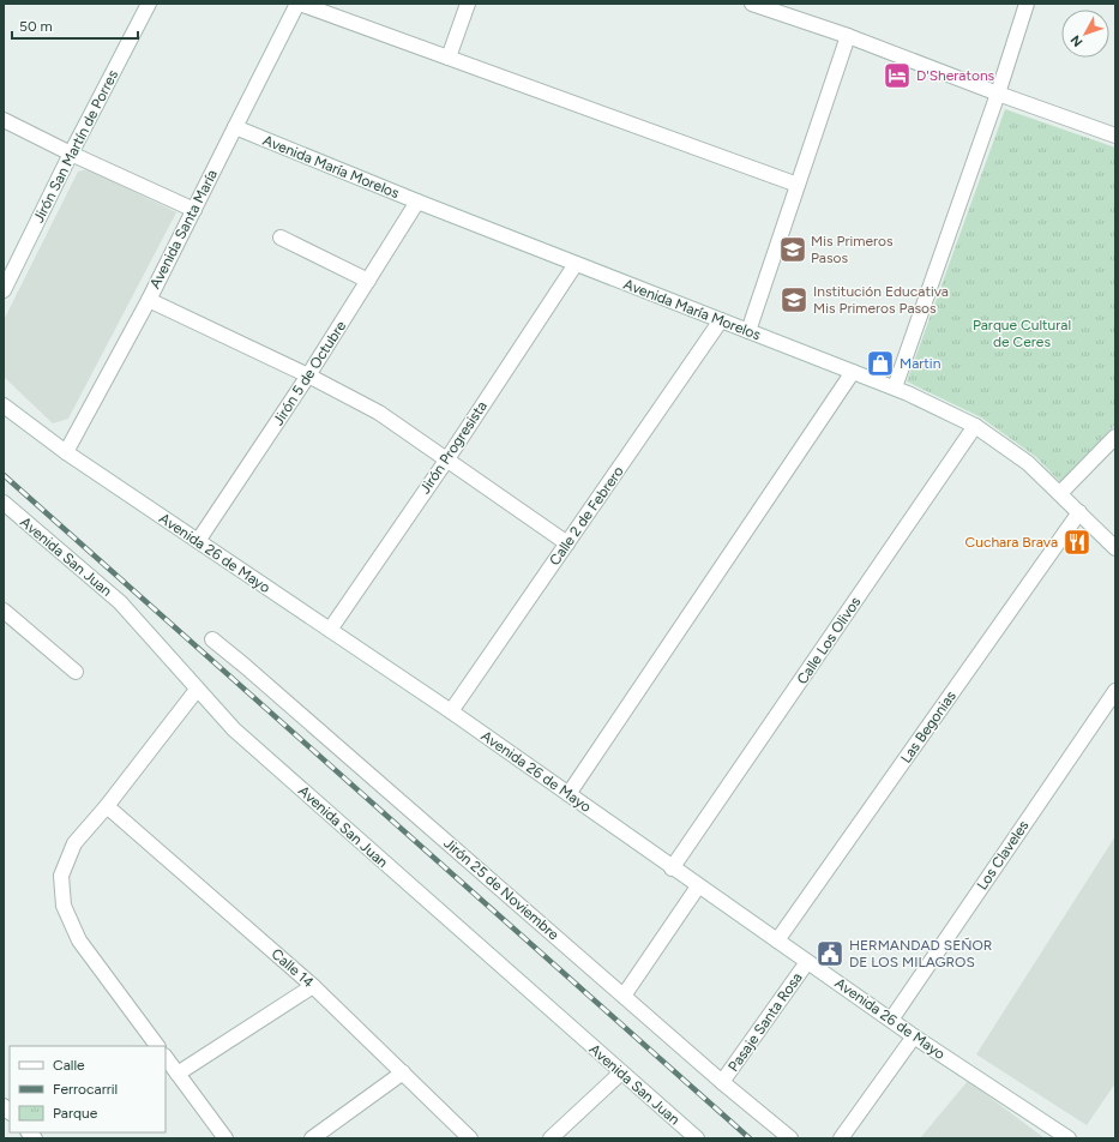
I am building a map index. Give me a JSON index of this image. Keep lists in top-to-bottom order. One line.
{"streets":{"street":["Jirón San Martín de Porres","Avenida María Morelos","Avenida Santa María","Jirón 5 de Octubre","Jirón Progresista","Calle 2 de Febrero","Avenida 26 de Mayo","Avenida San Juan","Calle Los Olivos","Las Begonias","Los Claveles","Jirón 25 de Noviembre","Calle 14","Pasaje Santa Rosa"]},"crossings":[["Avenida María Morelos","Avenida Santa María"],["Avenida María Morelos","Jirón 5 de Octubre"],["Avenida María Morelos","Jirón Progresista"],["Avenida María Morelos","Calle 2 de Febrero"],["Avenida María Morelos","Calle Los Olivos"],["Avenida María Morelos","Las Begonias"],["Avenida Santa María","Avenida 26 de Mayo"],["Jirón 5 de Octubre","Avenida 26 de Mayo"],["Jirón Progresista","Avenida 26 de Mayo"],["Calle 2 de Febrero","Avenida 26 de Mayo"],["Avenida 26 de Mayo","Calle Los Olivos"],["Avenida 26 de Mayo","Las Begonias"],["Avenida 26 de Mayo","Los Claveles"],["Avenida 26 de Mayo","Pasaje Santa Rosa"],["Jirón 25 de Noviembre","Pasaje Santa Rosa"]],"parks":["Parque Cultural de Ceres"],"places":{"hotel":["D'Sheratons"],"school or university":["Mis Primeros Pasos","Institución Educativa Mis Primeros Pasos"],"shop":["Martin"],"restaurant":["Cuchara Brava"],"public building":["HERMANDAD SEÑOR DE LOS MILAGROS"]},"legend":["Calle","Ferrocarril","Parque"],"scale_bar":"50 m","north":"bottom left"}
